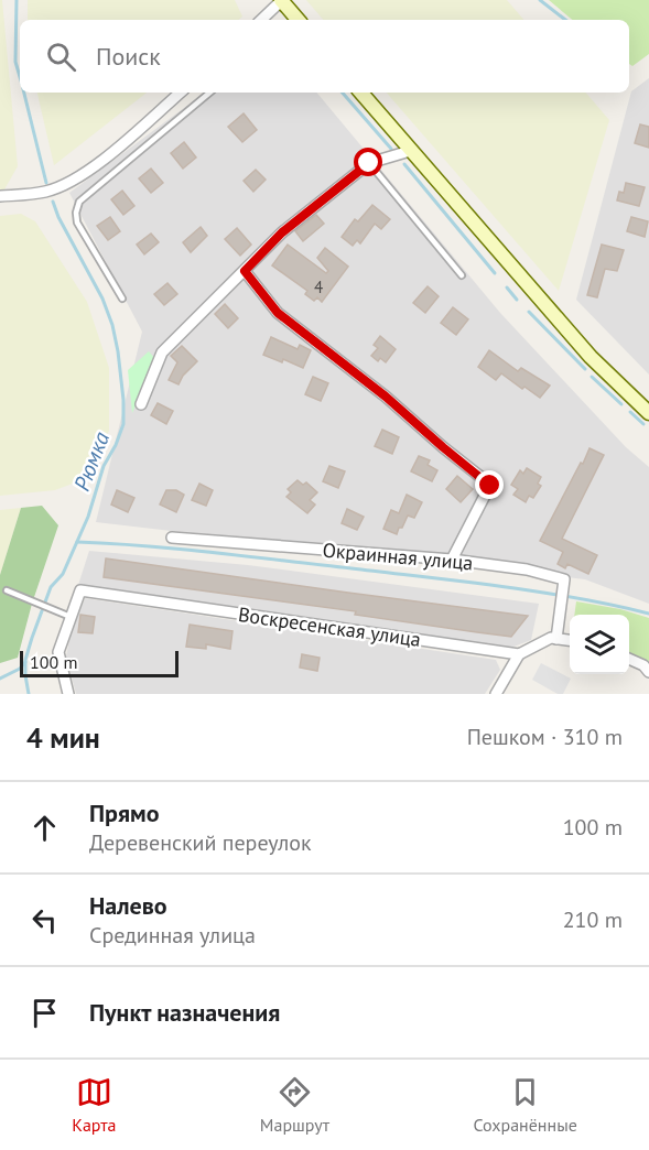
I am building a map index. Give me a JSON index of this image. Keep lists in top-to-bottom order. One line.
{"streets":{"street":["Окраинная улица","Воскресенская улица"]},"water":["Рюмка"],"house_numbers":["4"],"scale_bar":"100 m","page":{"search":"Поиск","scale":"100 m","heading":["4 мин","Пешком · 310 m"],"list":[["Прямо","Деревенский переулок","100 m"],["Налево","Срединная улица","210 m"],"Пункт назначения"],"nav":["Карта","Маршрут","Сохранённые"]}}
